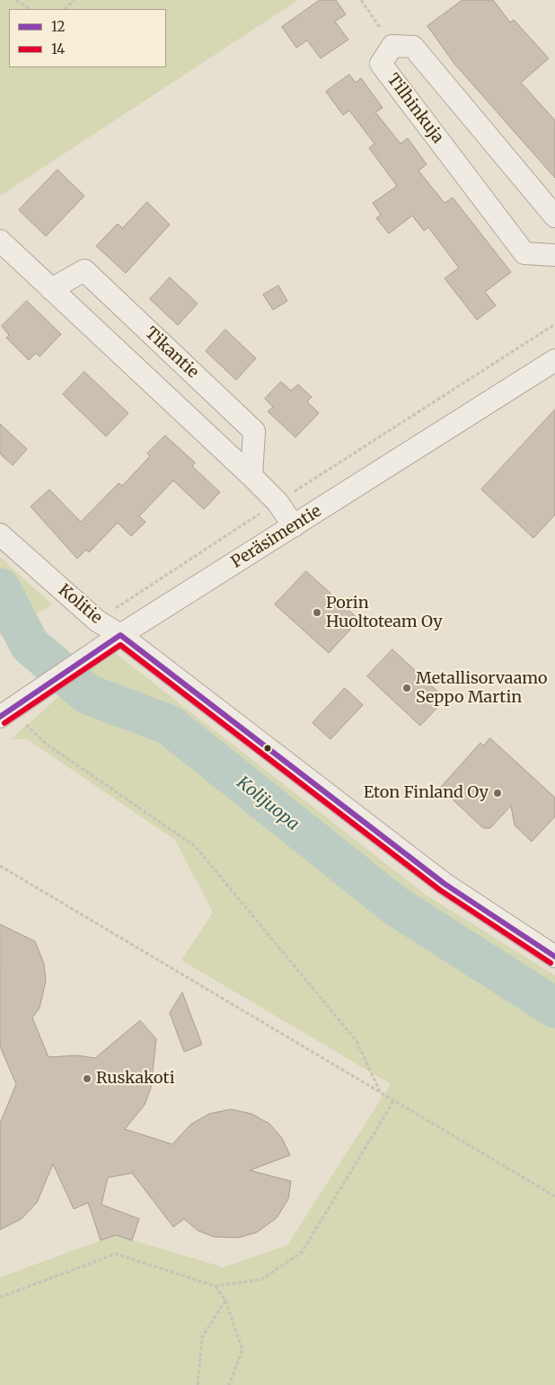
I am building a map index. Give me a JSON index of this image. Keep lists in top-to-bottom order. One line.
{"streets":{"street":["Tilhinkuja","Tikantie","Peräsimentie","Kolitie"]},"crossings":[["Peräsimentie","Kolitie"]],"water":["Kolijuopa"],"places":["Porin Huoltoteam Oy","Metallisorvaamo Seppo Martin","Eton Finland Oy","Ruskakoti"],"lines":["transit line 12","transit line 14"],"legend":["12","14"]}
